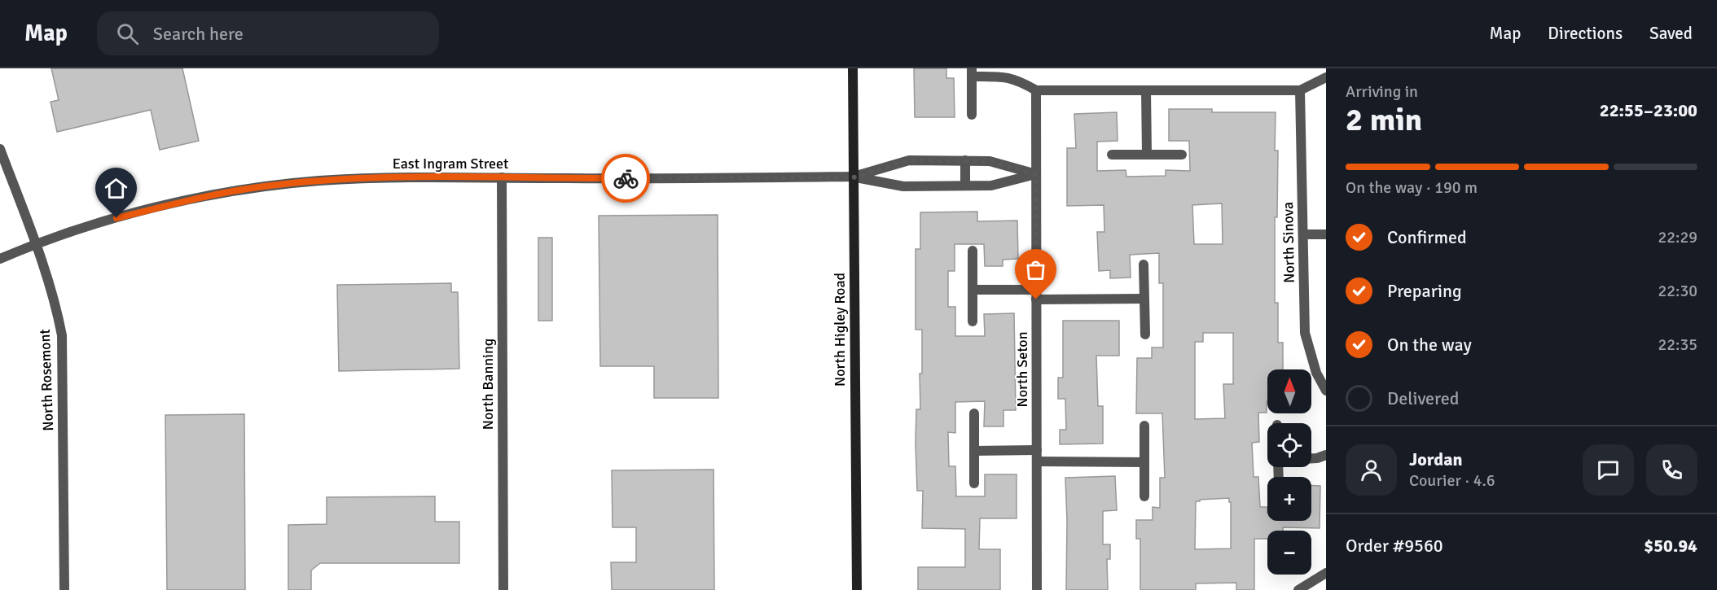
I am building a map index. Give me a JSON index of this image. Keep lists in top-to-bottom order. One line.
{"streets":{"main road":["North Higley Road"],"street":["East Ingram Street","North Sinova","North Seton","North Rosemont","North Banning"]},"crossings":[["East Ingram Street","North Higley Road"],["East Ingram Street","North Seton"],["East Ingram Street","North Rosemont"],["East Ingram Street","North Banning"]],"north":"top","page":{"header":"Map","search":"Search here","nav":["Map","Directions","Saved"],"heading":["2 min","Arriving in","22:55–23:00"],"panel":["Jordan","Courier · 4.6","Order #9560","$50.94"],"bar":"On the way · 190 m","list":[["Confirmed","22:29"],["Preparing","22:30"],["On the way","22:35"],"Delivered"],"map_buttons":["+","−"]}}
